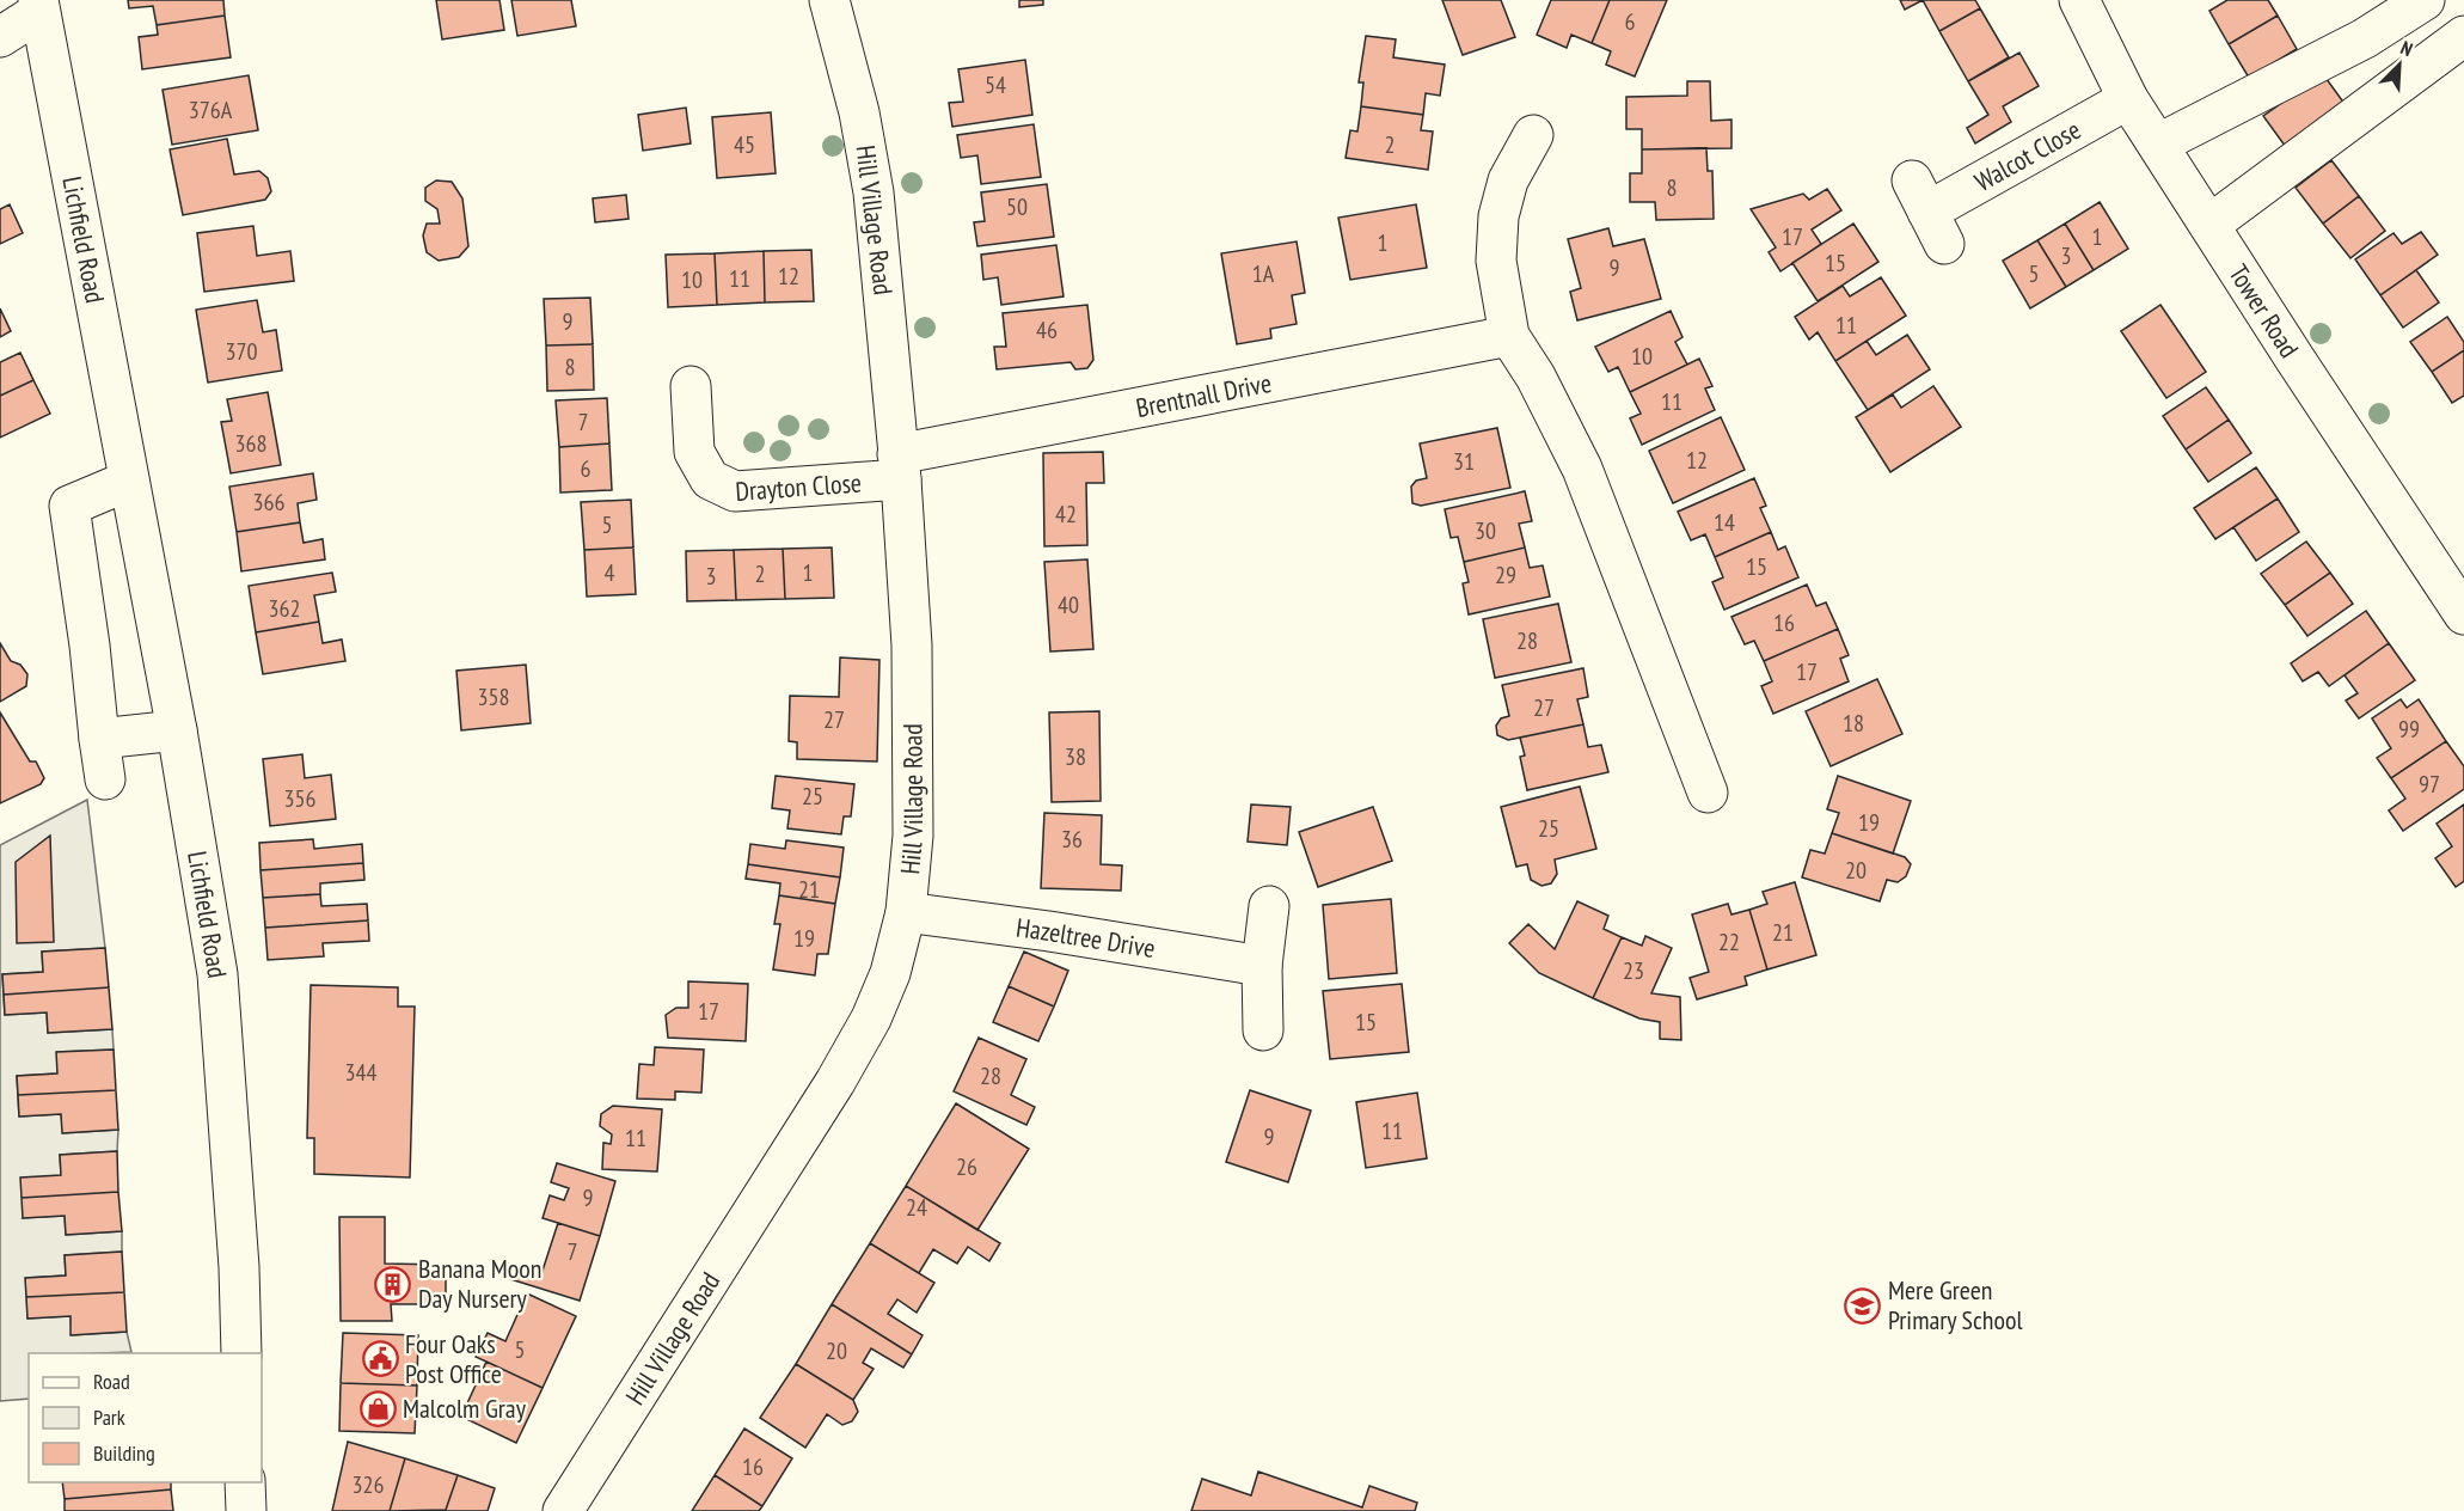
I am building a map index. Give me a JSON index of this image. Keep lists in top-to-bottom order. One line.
{"streets":{"street":["Walcot Close","Hill Village Road","Lichfield Road","Tower Road","Brentnall Drive","Drayton Close","Hazeltree Drive"]},"crossings":[["Walcot Close","Tower Road"],["Hill Village Road","Brentnall Drive"],["Hill Village Road","Drayton Close"],["Hill Village Road","Hazeltree Drive"],["Brentnall Drive","Drayton Close"]],"places":{"building":["Banana Moon Day Nursery"],"school or university":["Mere Green Primary School"],"public building":["Four Oaks Post Office"],"shop":["Malcolm Gray"]},"house_numbers":["6","54","376A","45","2","8","50","17","1","1","3","15","9","1A","5","12","11","10","9","11","46","370","10","8","11","7","368","12","31","6","366","42","14","5","30","15","4","1","2","29","3","40","362","16","28","17","358","27","27","18","99","38","97","25","356","19","25","36","20","21","21","19","22","23","17","15","344","28","11","9","11","26","9","24","7","5","20","16","326"],"legend":["Road","Park","Building"],"north":"top right"}
